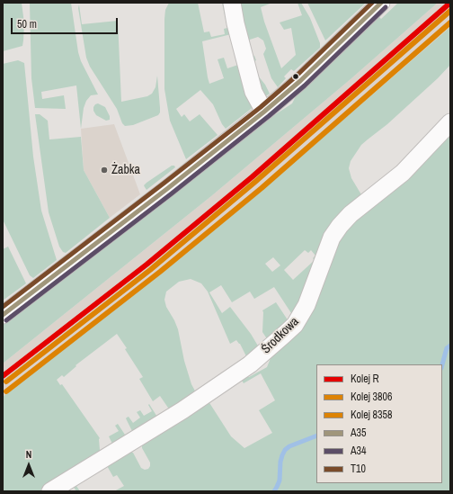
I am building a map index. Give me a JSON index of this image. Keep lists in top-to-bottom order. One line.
{"streets":{"street":["Środkowa"]},"places":["Żabka"],"lines":["rail line R","transit line A35","transit line T10","transit line A34","rail line 3806","rail line 8358"],"legend":["Kolej R","Kolej 3806","Kolej 8358","A35","A34","T10"],"scale_bar":"50 m","north":"top"}
